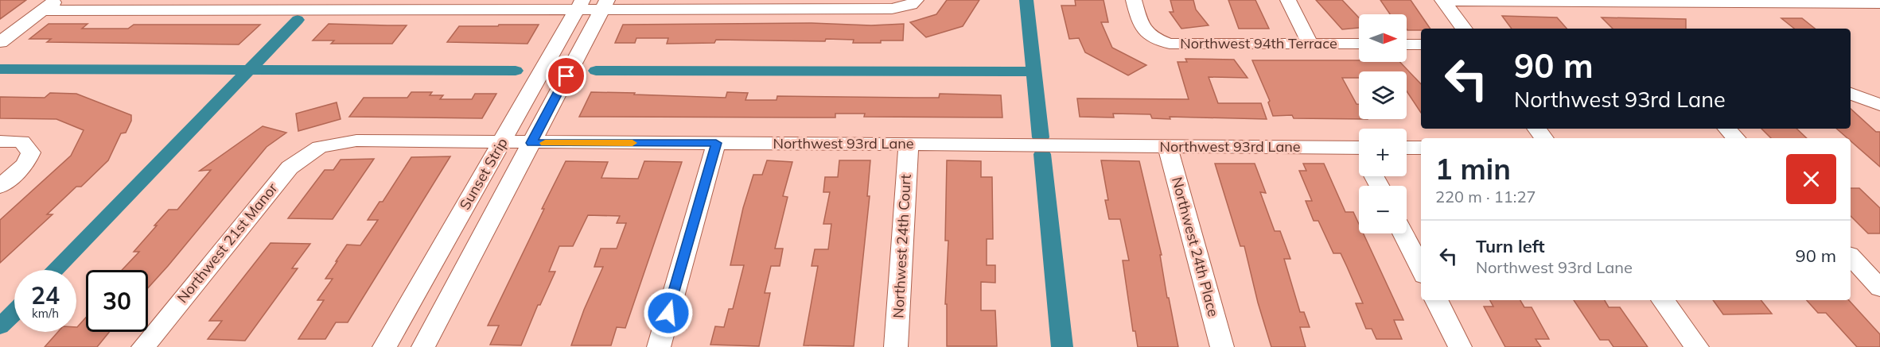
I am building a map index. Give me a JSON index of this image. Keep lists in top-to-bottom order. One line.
{"streets":{"street":["Northwest 94th Terrace","Northwest 93rd Lane","Sunset Strip","Northwest 21st Manor","Northwest 24th Court","Northwest 24th Place"]},"crossings":[["Northwest 93rd Lane","Sunset Strip"],["Northwest 93rd Lane","Northwest 21st Manor"],["Northwest 93rd Lane","Northwest 24th Court"],["Northwest 93rd Lane","Northwest 24th Place"]],"north":"right","page":{"map_buttons":["+","−"],"turn":["90 m","Northwest 93rd Lane"],"heading":["1 min","220 m · 11:27"],"list":[{"name":"Turn left","note":"Northwest 93rd Lane","value":"90 m"}],"speed":"24 km/h","limit":"30"}}
